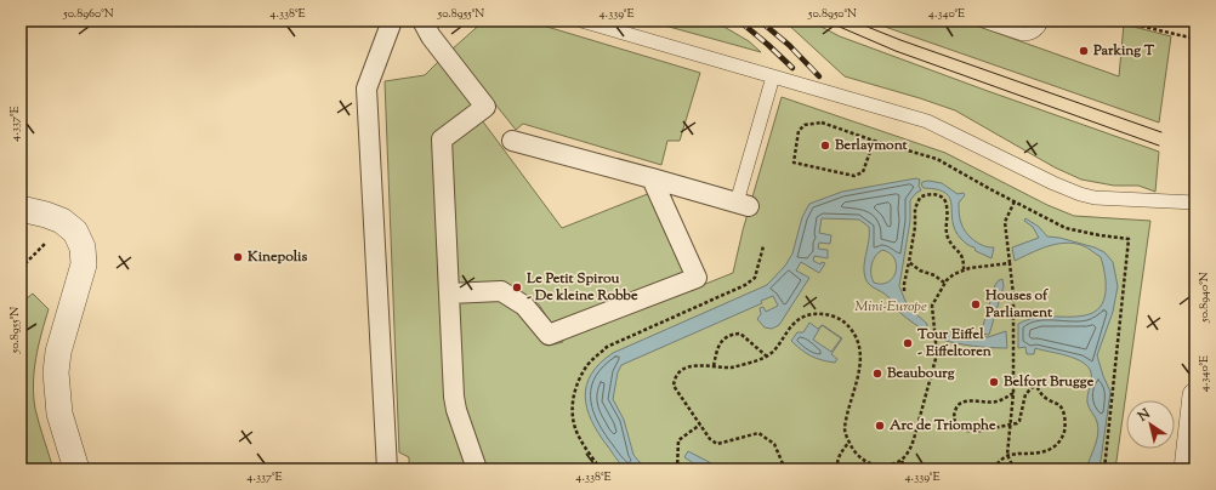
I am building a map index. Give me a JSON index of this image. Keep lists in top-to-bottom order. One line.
{"parks":["Mini-Europe"],"places":["Parking T","Berlaymont","Kinepolis","Le Petit Spirou - De kleine Robbe","Houses of Parliament","Tour Eiffel - Eiffeltoren","Beaubourg","Belfort Brugge","Arc de Triomphe"],"north":"top left","coordinates":["50.8960°N","4.338°E","50.8955°N","4.339°E","50.8950°N","4.340°E","4.337°E","50.8940°N"]}
